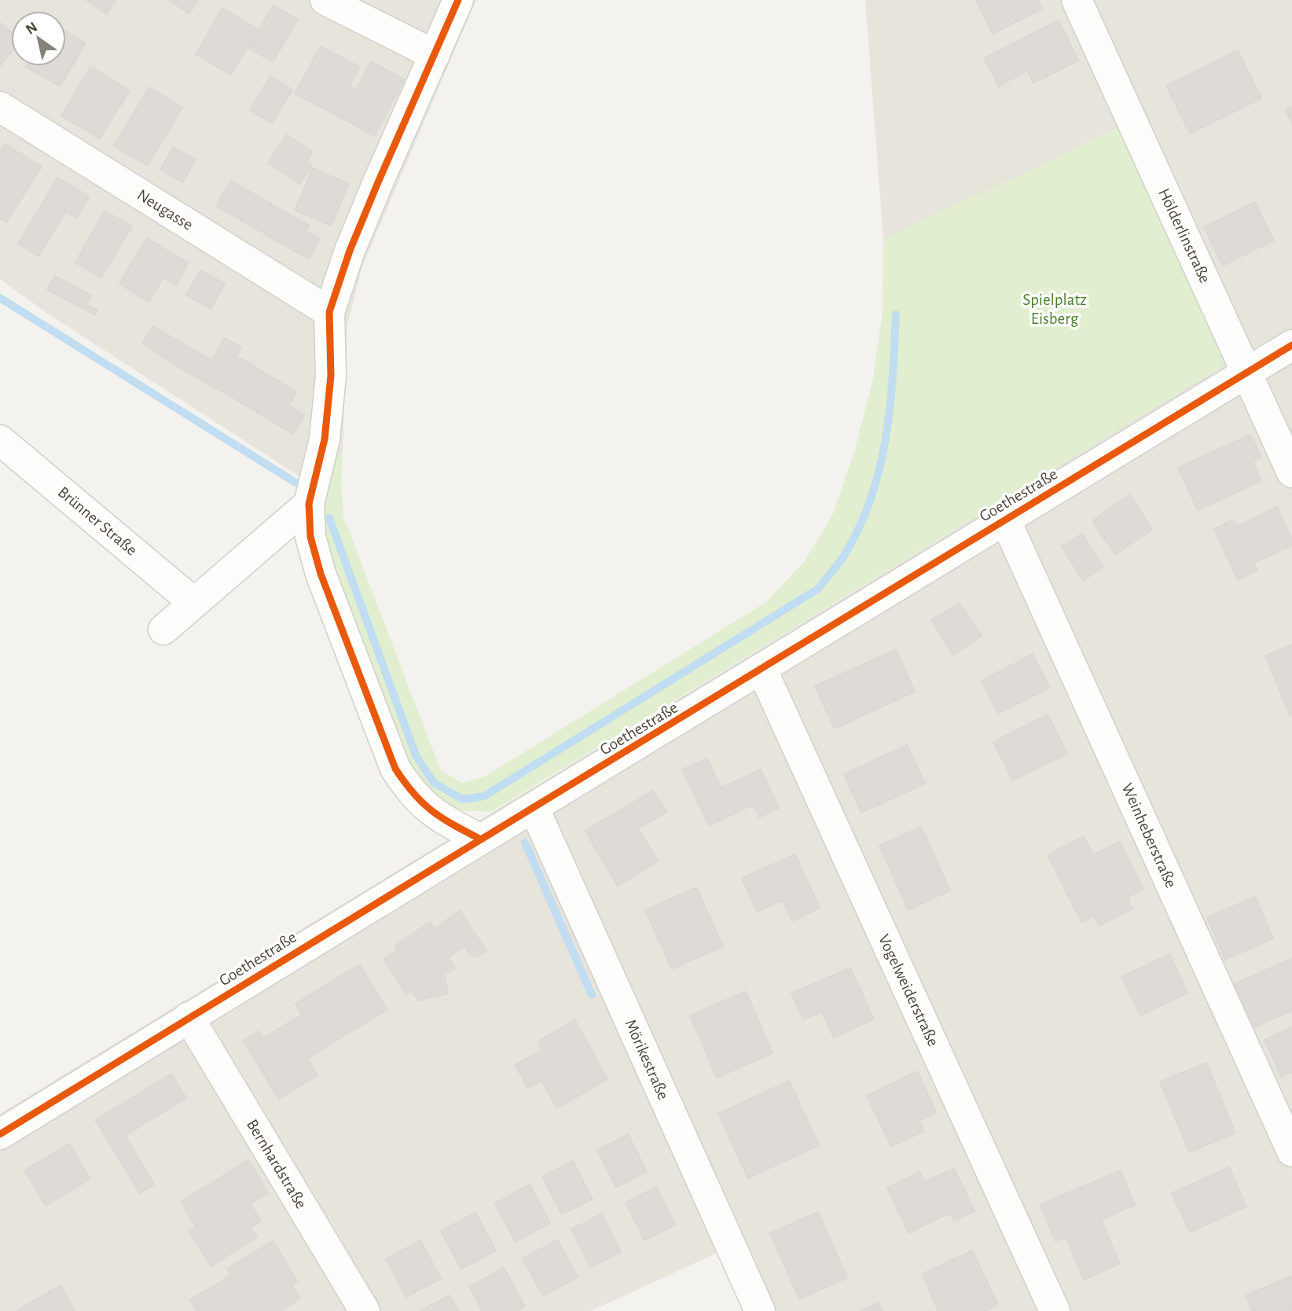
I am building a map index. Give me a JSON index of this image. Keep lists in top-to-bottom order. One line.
{"streets":{"street":["Neugasse","Hölderlinstraße","Goethestraße","Brünner Straße","Weinheberstraße","Vogelweiderstraße","Mörikestraße","Bernhardstraße"]},"crossings":[["Hölderlinstraße","Goethestraße"],["Goethestraße","Weinheberstraße"],["Goethestraße","Vogelweiderstraße"],["Goethestraße","Mörikestraße"],["Goethestraße","Bernhardstraße"]],"parks":["Spielplatz Eisberg"],"north":"top left"}
